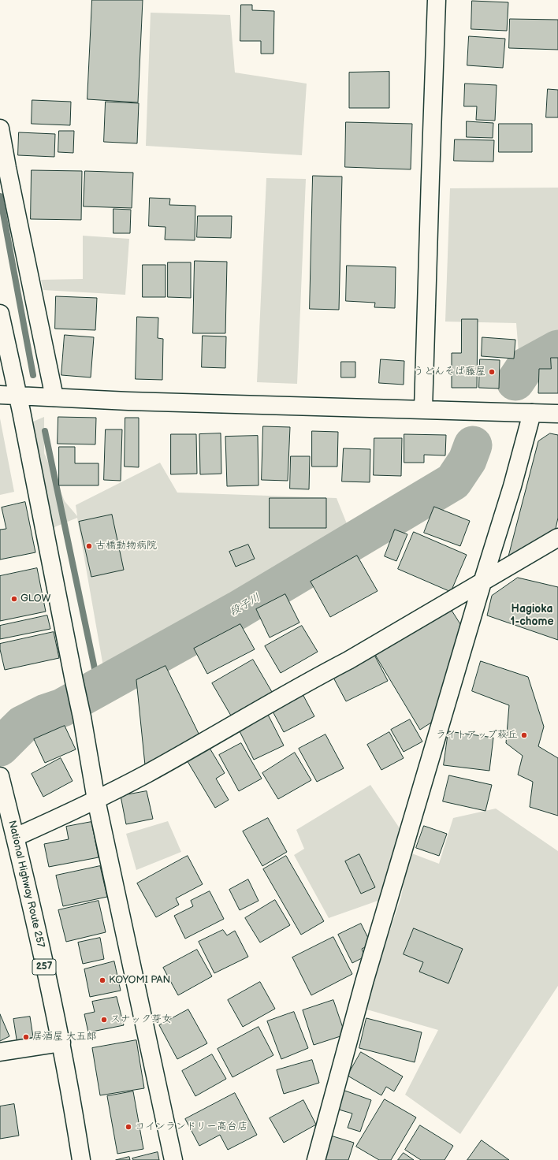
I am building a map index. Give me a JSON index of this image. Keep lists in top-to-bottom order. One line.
{"streets":{"main road":["National Highway Route 257","257"]},"districts":["Hagioka 1-chome"],"water":["段子川"],"places":["うどんそば藤屋","古橋動物病院","GLOW","ライトアップ萩丘","KOYOMI PAN","スナック芽女","居酒屋 大五郎","コインランドリー高台店"]}
